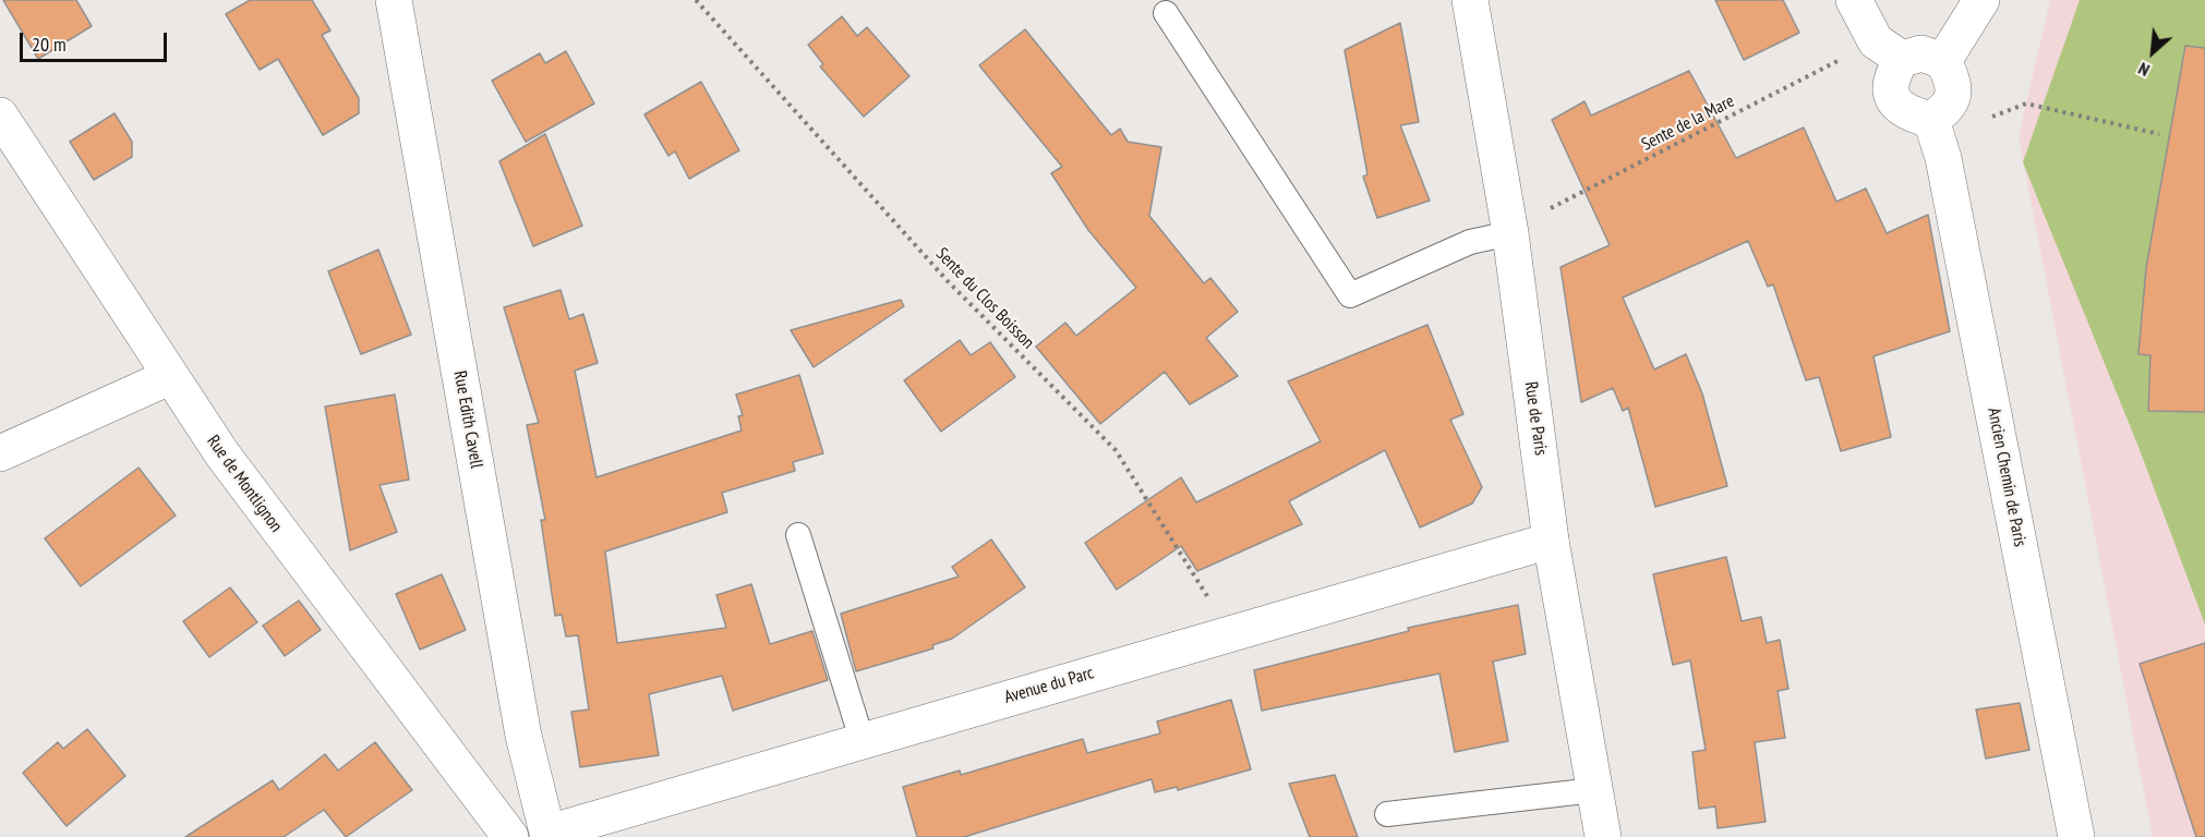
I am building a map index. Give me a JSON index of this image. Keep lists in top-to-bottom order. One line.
{"streets":{"street":["Rue de Paris","Rue Edith Cavell","Ancien Chemin de Paris","Rue de Montlignon","Avenue du Parc"],"path":["Sente de la Mare","Sente du Clos Boisson"]},"crossings":[["Sente de la Mare","Rue de Paris"],["Sente du Clos Boisson","Avenue du Parc"],["Rue de Paris","Avenue du Parc"],["Rue Edith Cavell","Avenue du Parc"]],"scale_bar":"20 m","north":"bottom left"}
